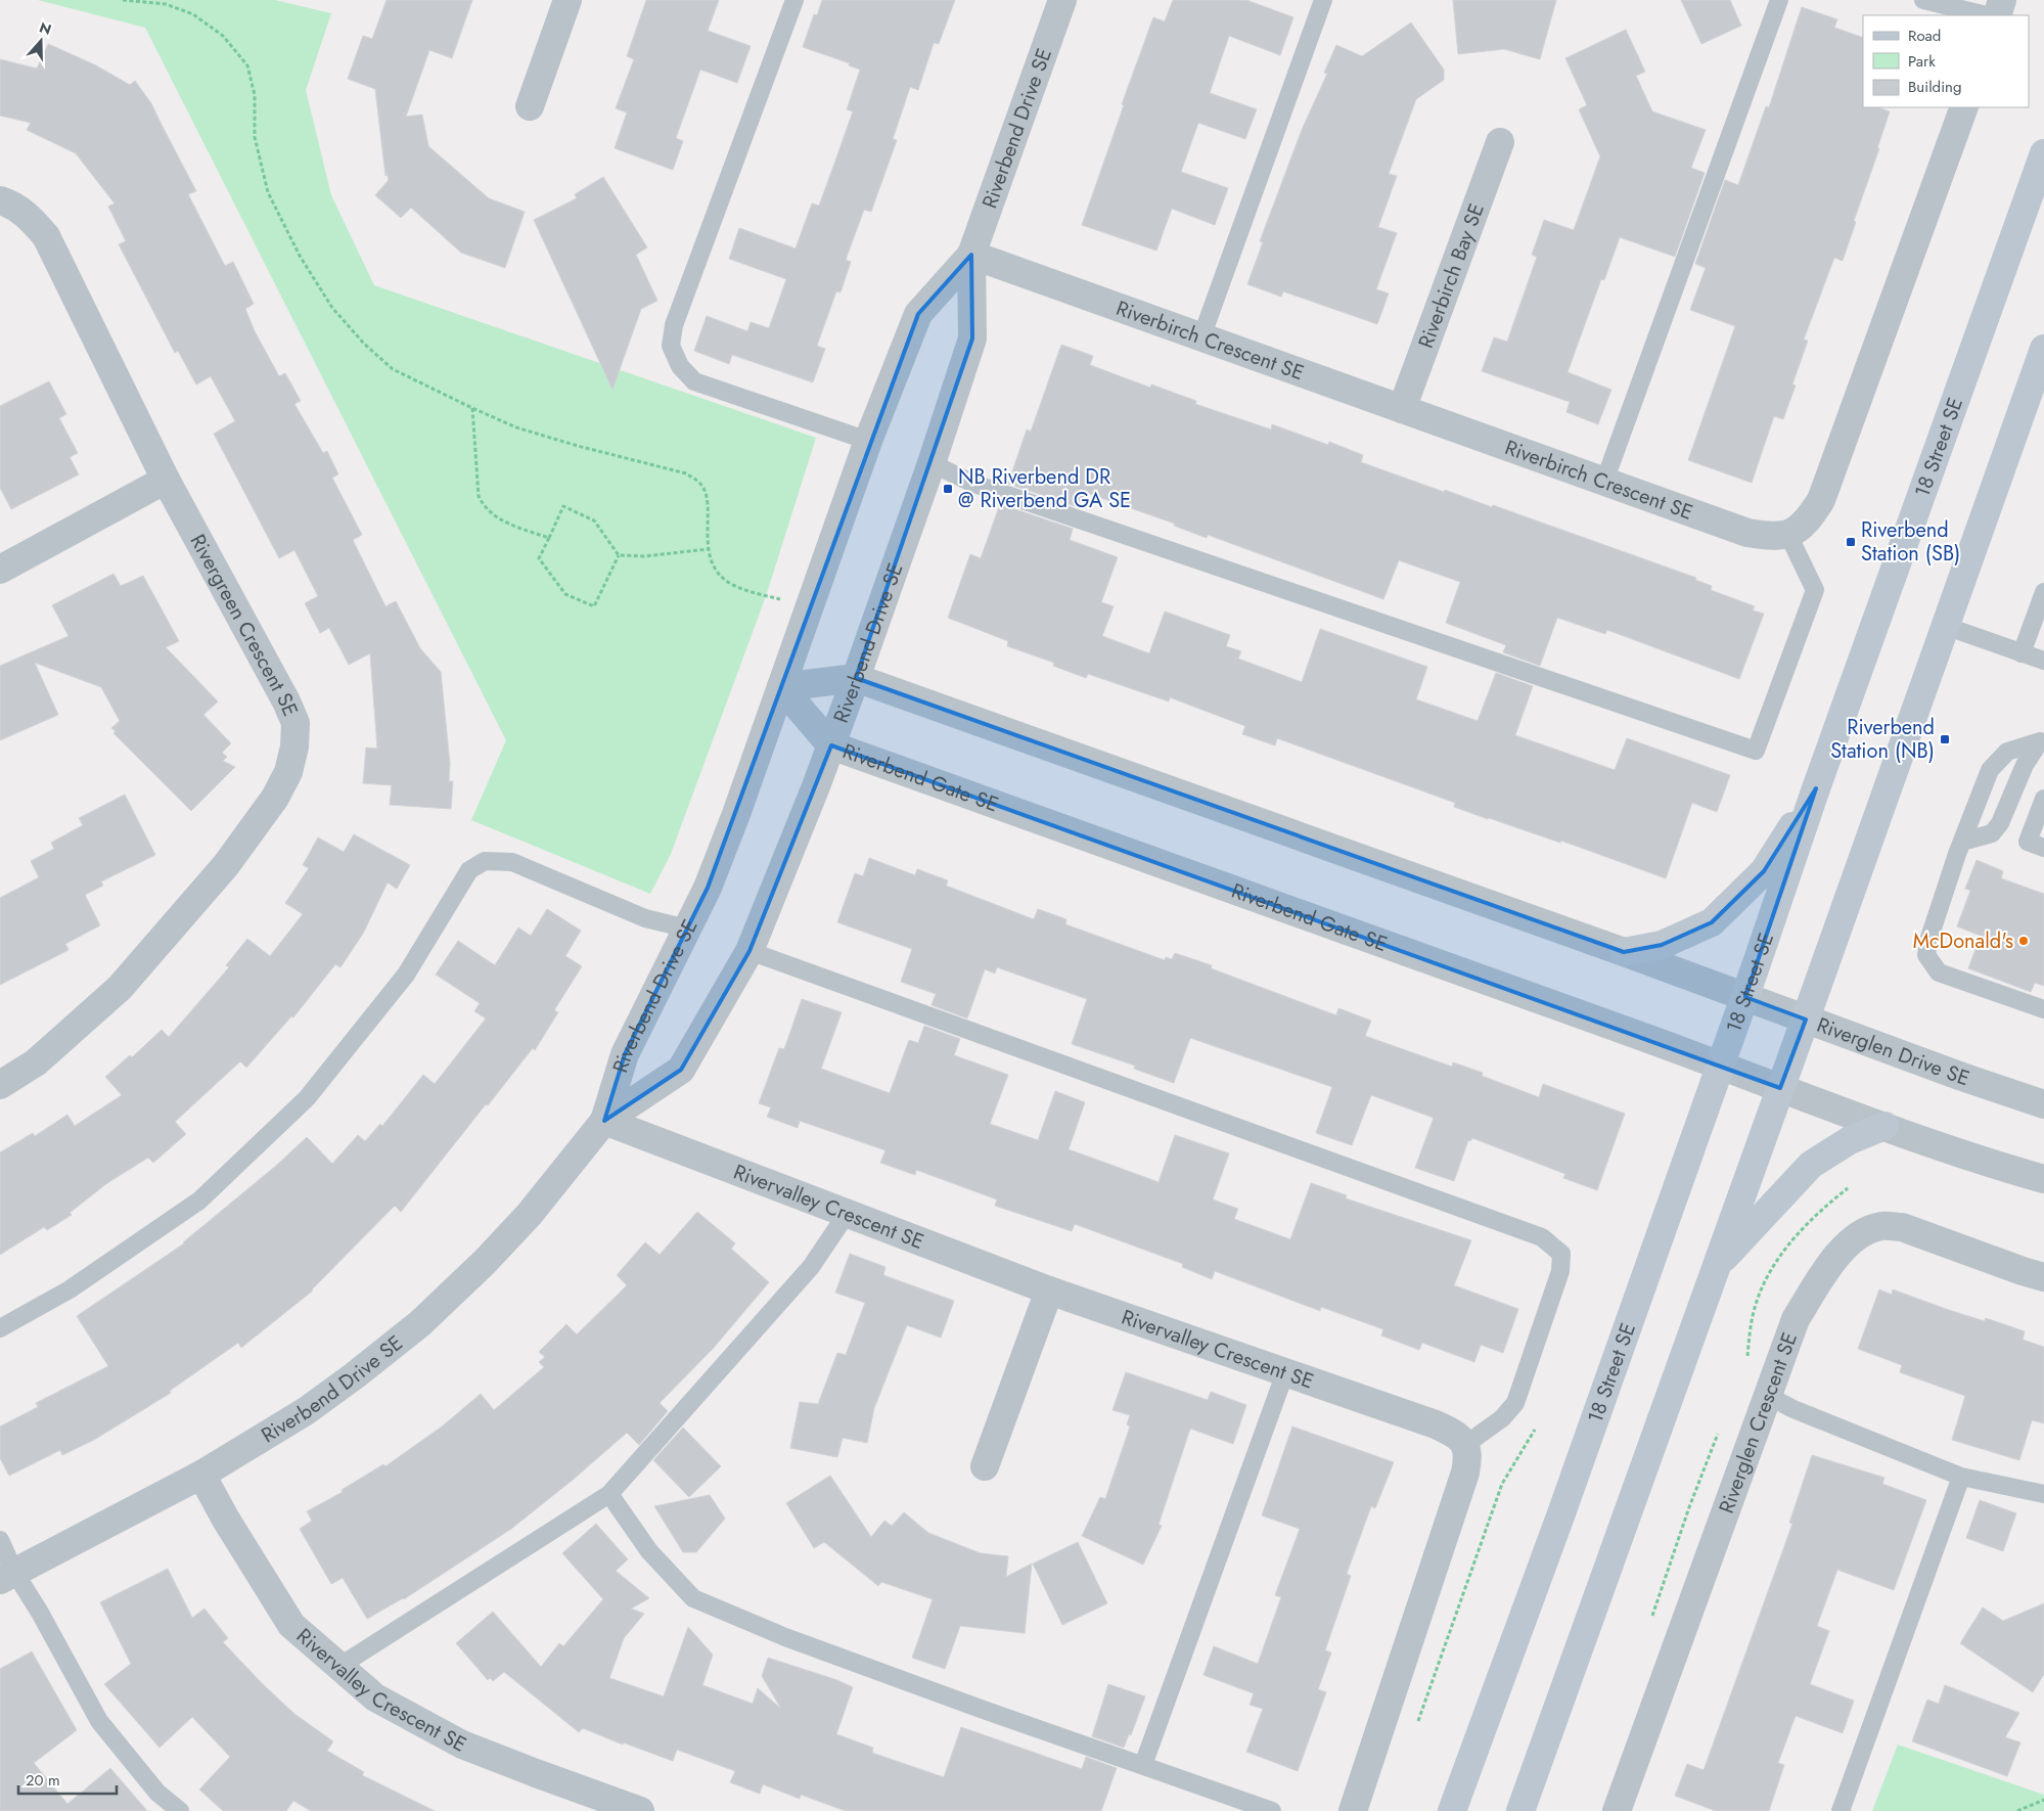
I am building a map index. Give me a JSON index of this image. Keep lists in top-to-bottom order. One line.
{"streets":{"main road":["18 Street SE"],"street":["Riverbend Drive SE","Riverbirch Bay SE","Riverbirch Crescent SE","Rivergreen Crescent SE","Riverbend Gate SE","Riverglen Drive SE","Rivervalley Crescent SE","Riverglen Crescent SE"]},"crossings":[["Riverbend Drive SE","Riverbirch Crescent SE"],["Riverbend Drive SE","Riverbend Gate SE"],["Riverbend Drive SE","Rivervalley Crescent SE"],["Riverbirch Bay SE","Riverbirch Crescent SE"],["18 Street SE","Riverbend Gate SE"],["18 Street SE","Riverglen Drive SE"]],"places":{"transit":["NB Riverbend DR @ Riverbend GA SE","Riverbend Station (SB)","Riverbend Station (NB)"],"other":["McDonald's"]},"legend":["Road","Park","Building"],"scale_bar":"20 m","north":"top"}
